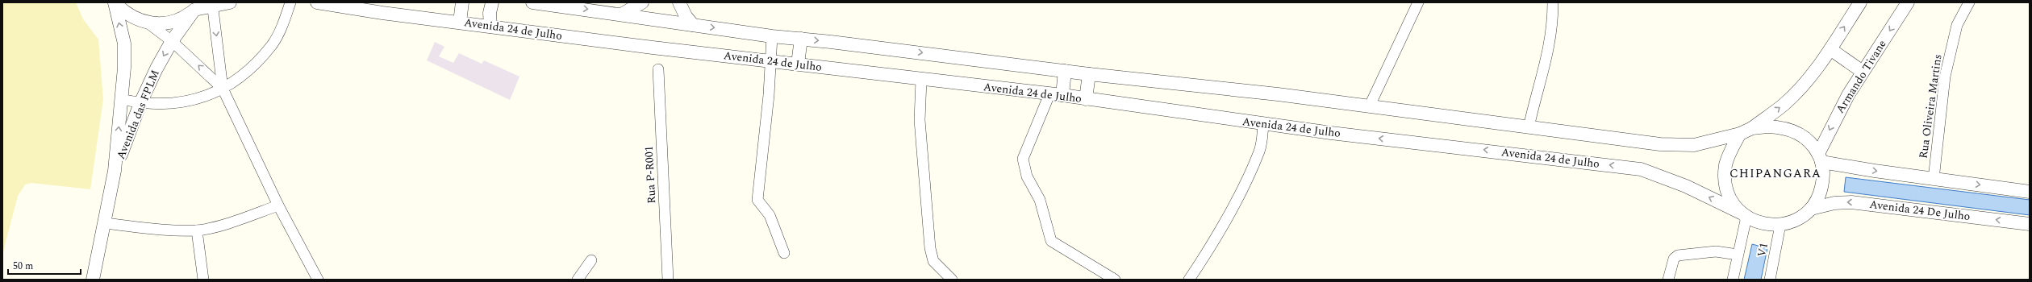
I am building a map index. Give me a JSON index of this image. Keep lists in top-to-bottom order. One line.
{"streets":{"street":["Avenida 24 de Julho","Armando Tivane","Rua Oliveira Martins","Avenida das FPLM","Rua P-R001","Avenida 24 De Julho","V1"]},"crossings":[["Avenida 24 de Julho","Armando Tivane"],["Avenida 24 de Julho","Avenida 24 De Julho"],["Avenida 24 de Julho","V1"],["Armando Tivane","Avenida 24 De Julho"],["Armando Tivane","V1"],["Avenida 24 De Julho","V1"]],"districts":["CHIPANGARA"],"scale_bar":"50 m"}
